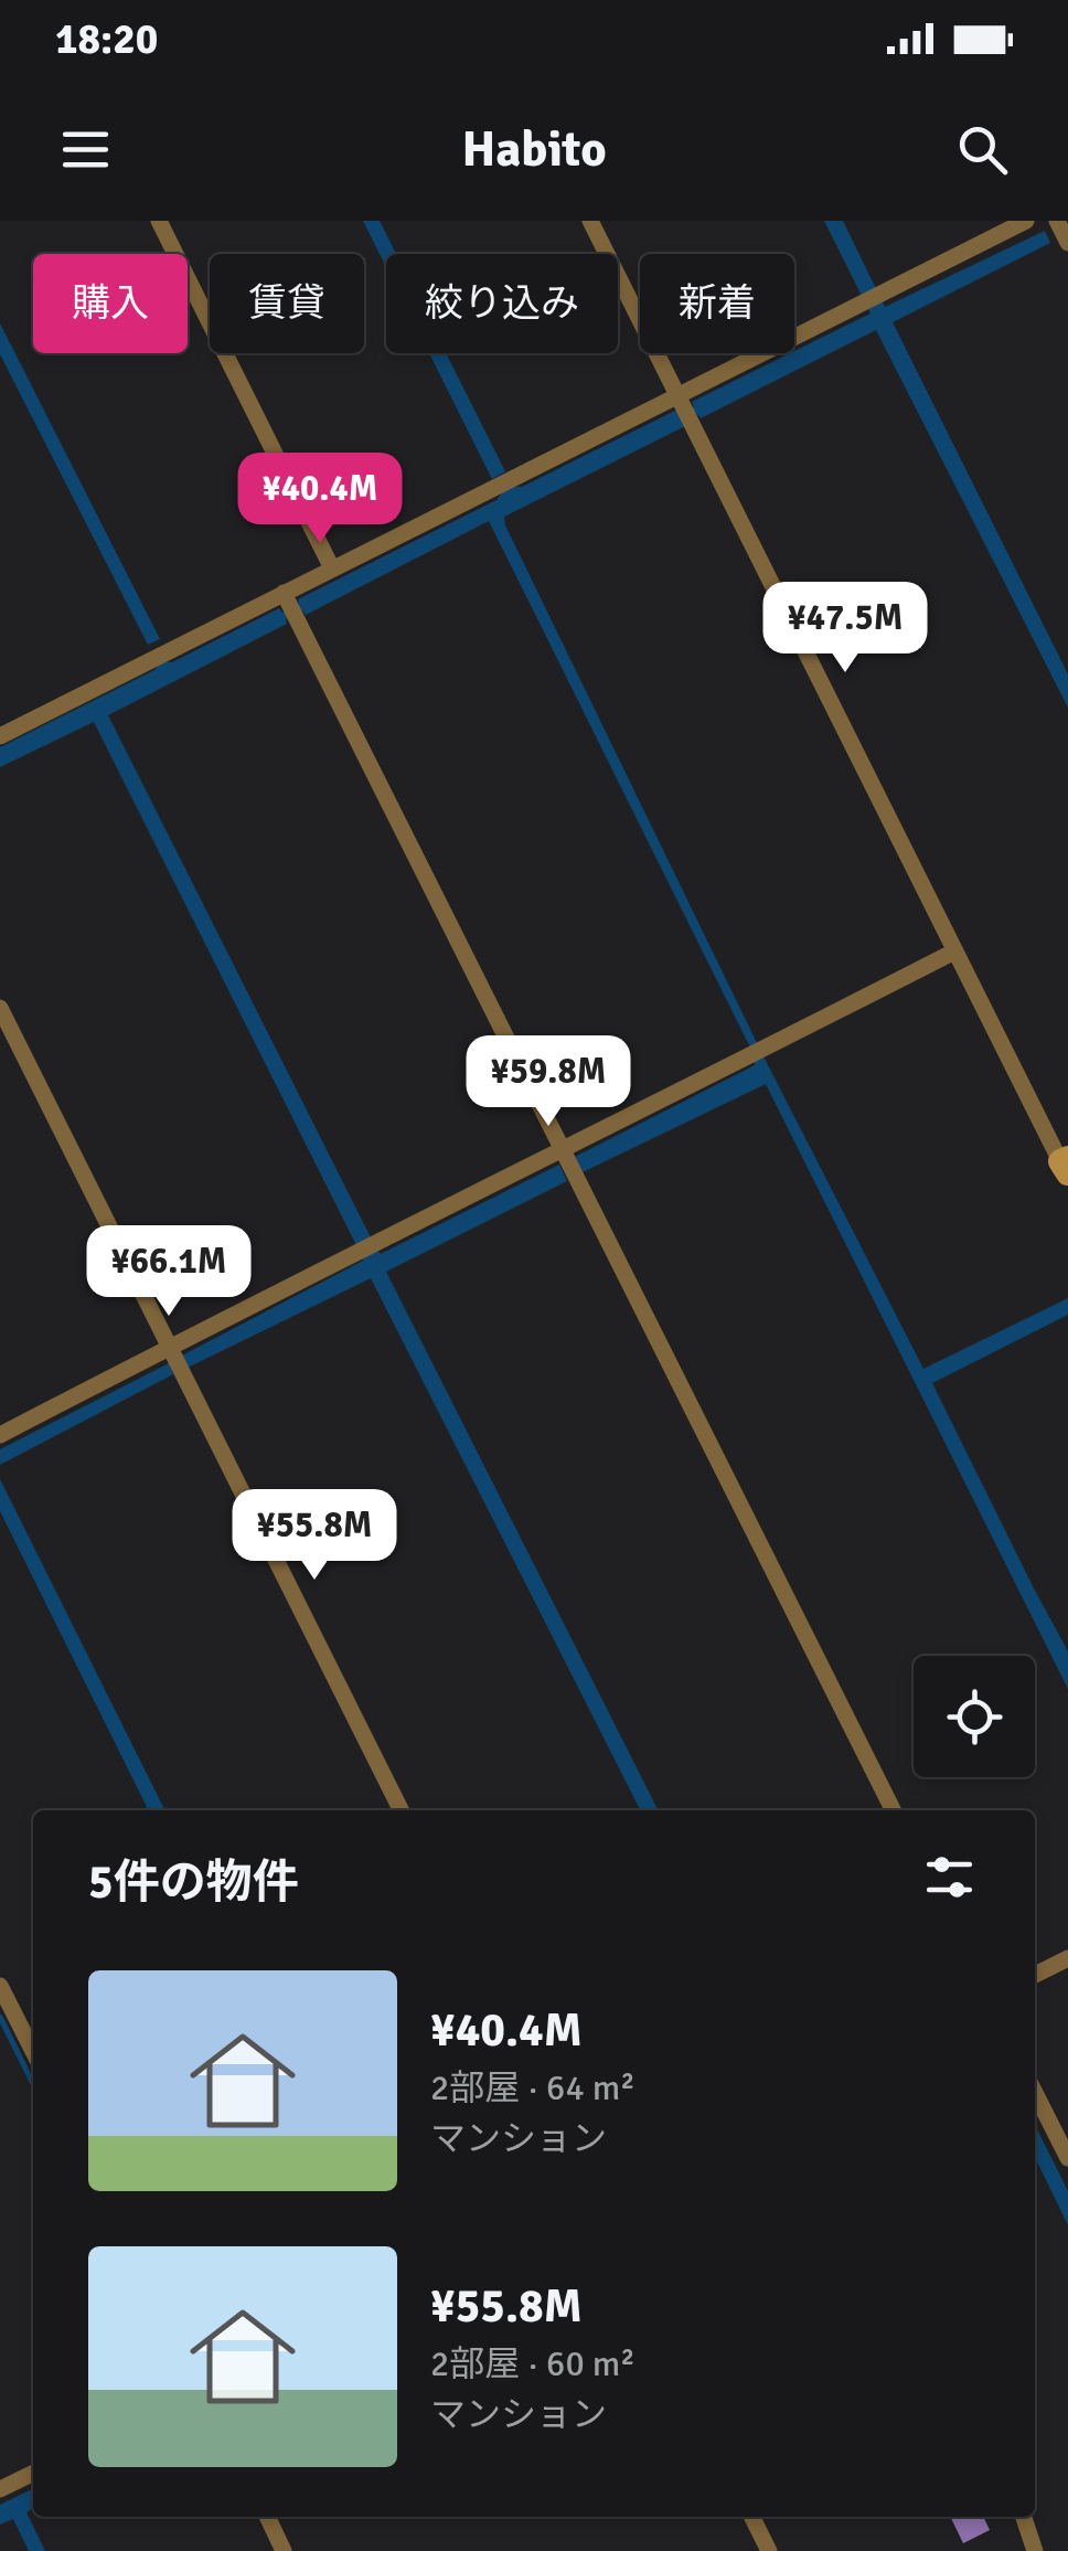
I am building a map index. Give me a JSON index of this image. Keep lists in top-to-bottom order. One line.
{"page":{"status":"18:20","header":"Habito","chip":["購入","賃貸","絞り込み","新着"],"price":["¥40.4M","¥47.5M","¥59.8M","¥66.1M","¥55.8M"],"heading":"5件の物件","list":[{"name":"¥40.4M","note":"2部屋 · 64 m² · マンション"},{"name":"¥55.8M","note":"2部屋 · 60 m² · マンション"}]}}
